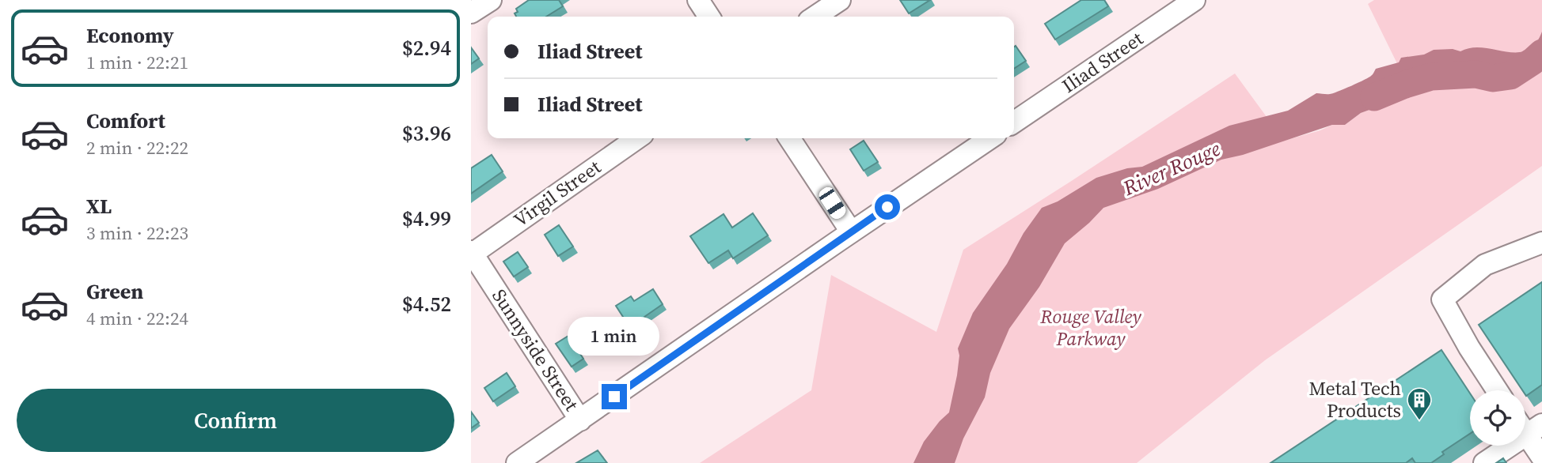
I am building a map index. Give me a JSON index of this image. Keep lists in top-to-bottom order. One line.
{"streets":{"street":["Iliad Street","Virgil Street","Sunnyside Street"]},"crossings":[["Virgil Street","Sunnyside Street"]],"water":["River Rouge"],"parks":["Rouge Valley Parkway"],"places":{"building":["Metal Tech Products"]},"page":{"list":[{"name":"Economy","note":"1 min · 22:21","value":"$2.94"},{"name":"Comfort","note":"2 min · 22:22","value":"$3.96"},{"name":"XL","note":"3 min · 22:23","value":"$4.99"},{"name":"Green","note":"4 min · 22:24","value":"$4.52"}],"banner":["Iliad Street","Iliad Street"],"bubble":"1 min","buttons":"Confirm"}}
